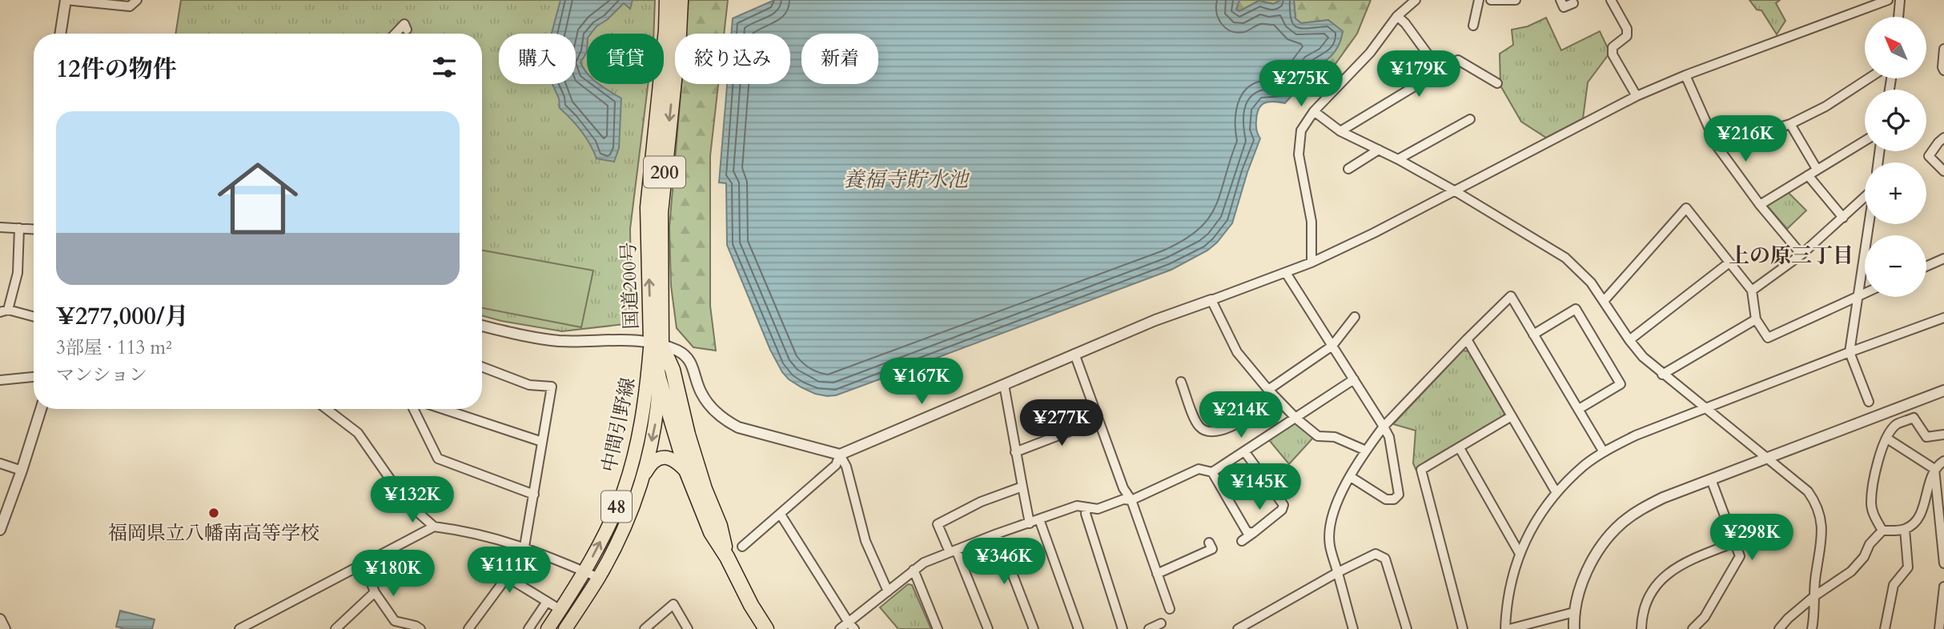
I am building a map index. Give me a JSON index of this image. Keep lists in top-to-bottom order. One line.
{"streets":{"highway":["200","国道200号"],"main road":["中間引野線","48"]},"crossings":[["国道200号","中間引野線"]],"districts":["上の原三丁目"],"water":["養福寺貯水池"],"places":["福岡県立八幡南高等学校"],"north":"top left","page":{"map_buttons":["+","−"],"chip":["購入","賃貸","絞り込み","新着"],"heading":"12件の物件","price":["¥179K","¥275K","¥216K","¥167K","¥214K","¥277K","¥145K","¥132K","¥298K","¥346K","¥111K","¥180K"],"list":[{"name":"¥277,000/月","note":"3部屋 · 113 m² · マンション"}]}}
